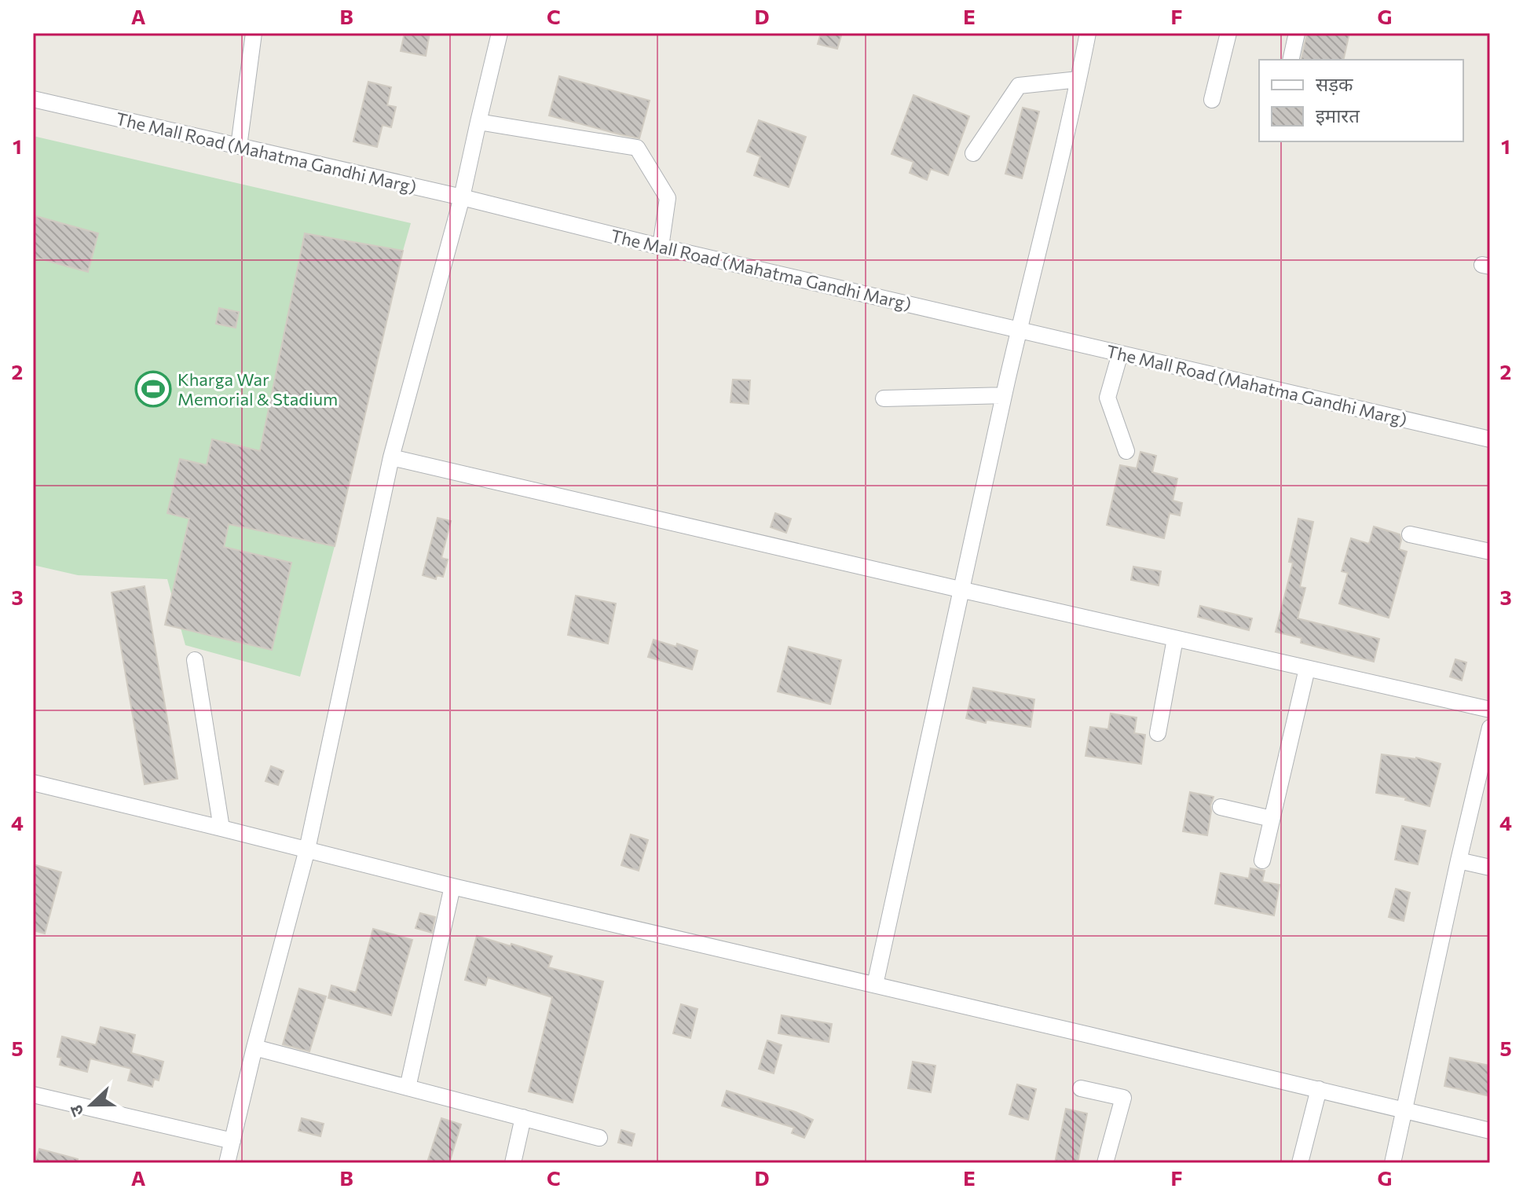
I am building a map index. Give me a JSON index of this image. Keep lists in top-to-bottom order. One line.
{"streets":{"street":["The Mall Road (Mahatma Gandhi Marg)"]},"places":{"sports":["Kharga War Memorial & Stadium"]},"legend":["सड़क","इमारत"],"north":"left","grid":{"columns":["A","B","C","D","E","F","G"],"rows":["1","2","3","4","5"]}}
